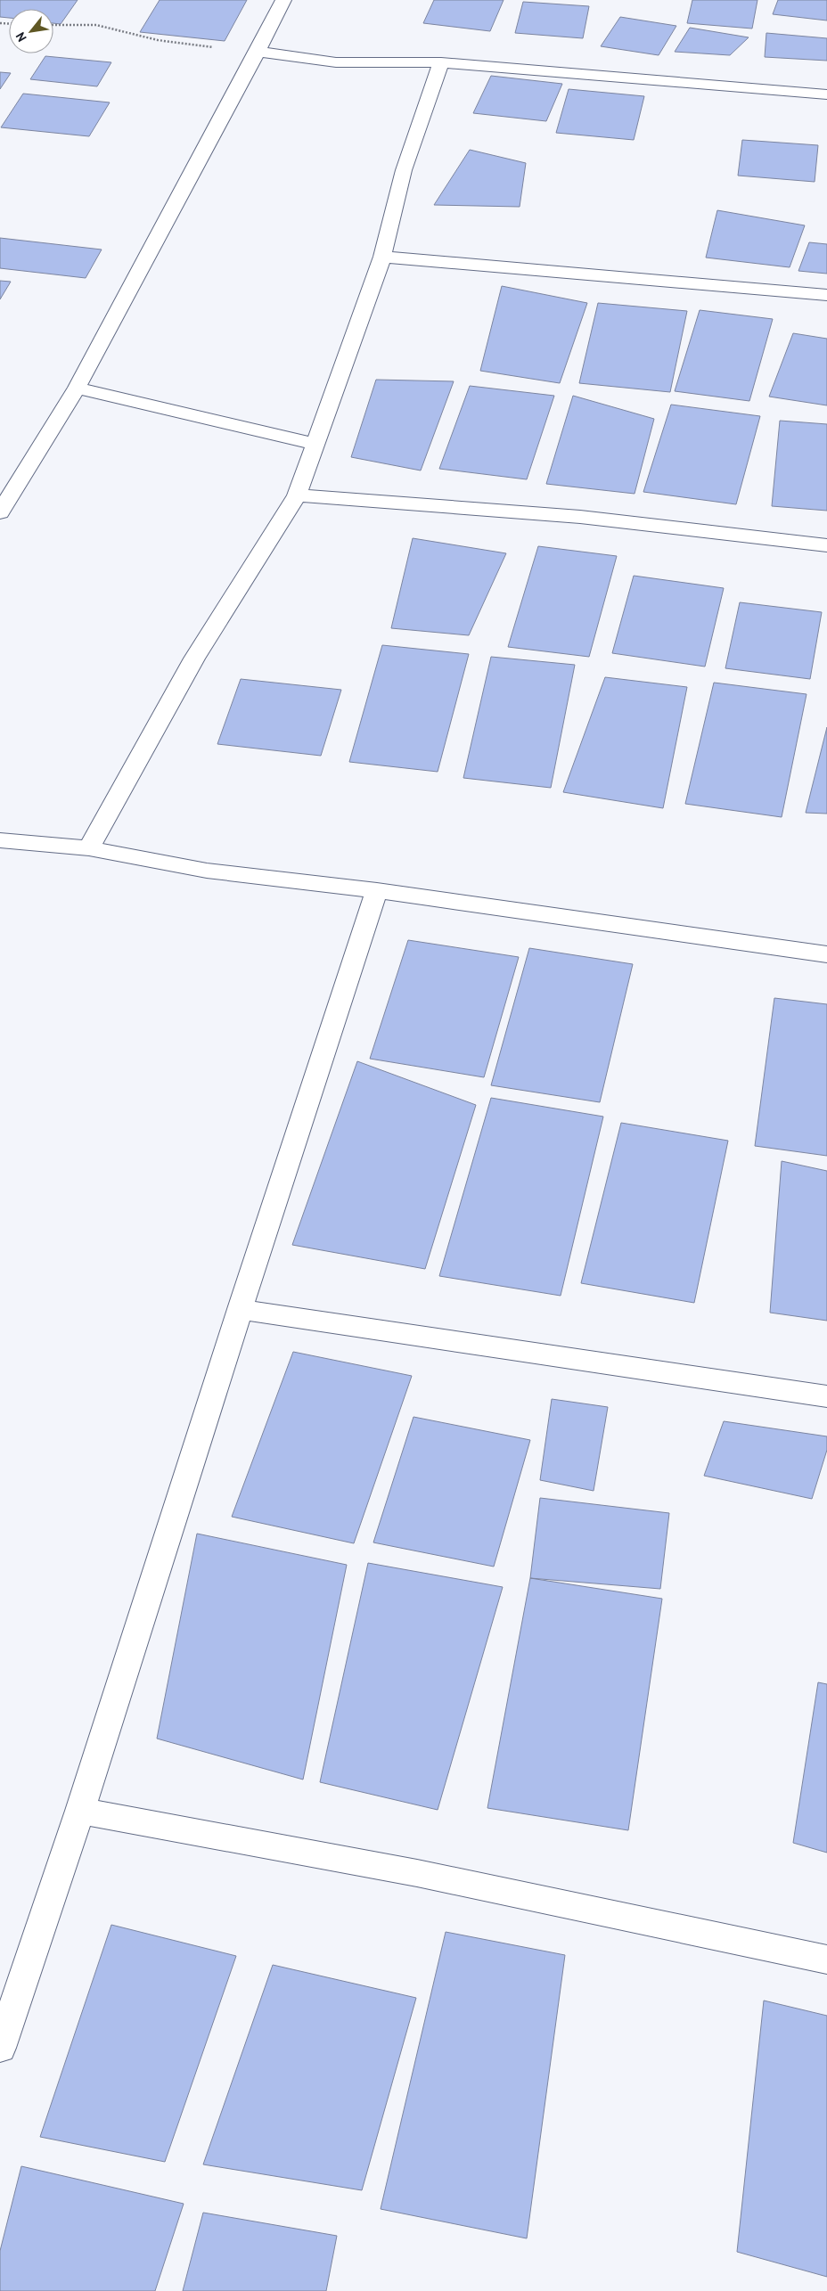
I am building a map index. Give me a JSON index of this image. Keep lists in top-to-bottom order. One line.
{"north":"bottom left"}
